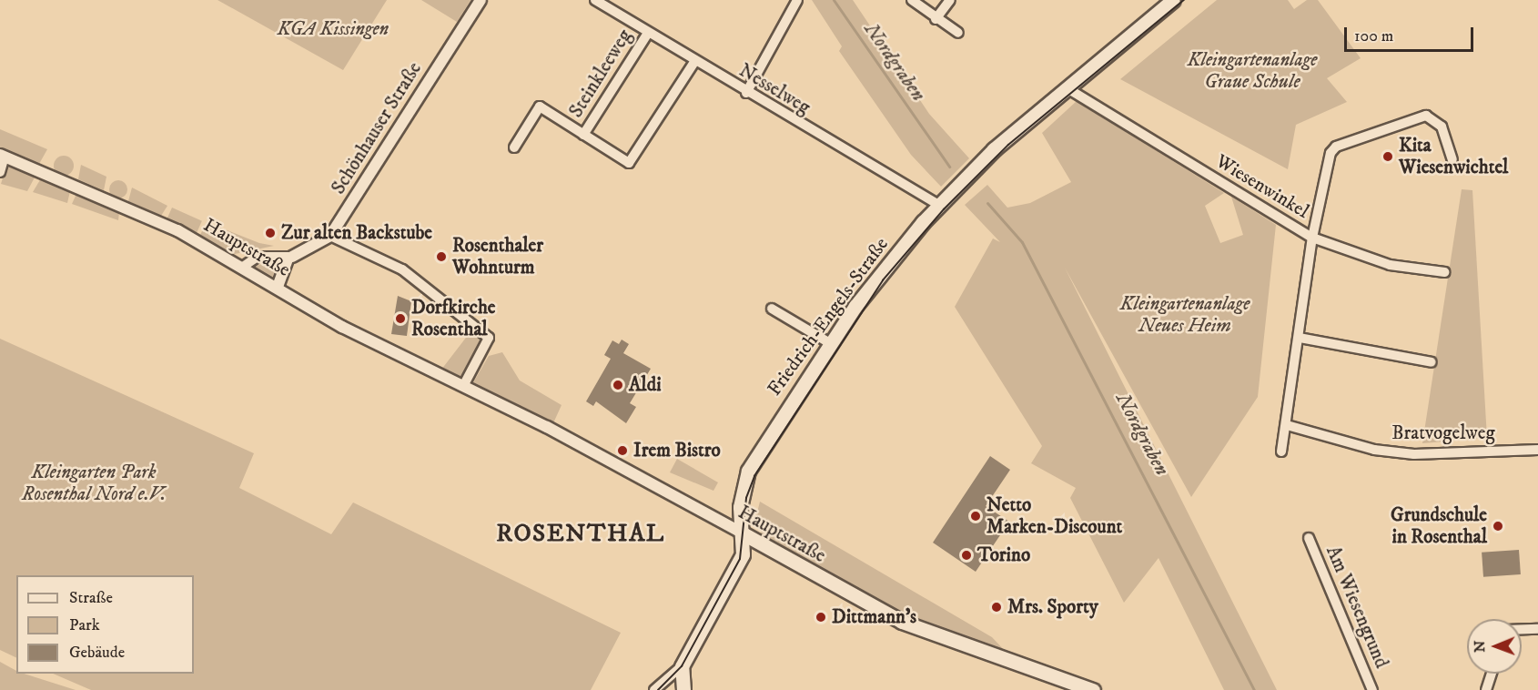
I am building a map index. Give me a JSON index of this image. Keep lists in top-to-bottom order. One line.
{"streets":{"main road":["Hauptstraße","Friedrich-Engels-Straße"],"street":["Steinkleeweg","Nesselweg","Schönhauser Straße","Wiesenwinkel","Bratvogelweg","Am Wiesengrund"]},"crossings":[["Steinkleeweg","Nesselweg"],["Nesselweg","Friedrich-Engels-Straße"],["Wiesenwinkel","Friedrich-Engels-Straße"],["Hauptstraße","Friedrich-Engels-Straße"]],"districts":["ROSENTHAL"],"water":["Nordgraben"],"parks":["KGA Kissingen","Kleingartenanlage Graue Schule","Kleingartenanlage Neues Heim","Kleingarten Park Rosenthal Nord e.V."],"places":["Kita Wiesenwichtel","Zur alten Backstube","Rosenthaler Wohnturm","Dorfkirche Rosenthal","Aldi","Irem Bistro","Netto Marken-Discount","Grundschule in Rosenthal","Torino","Mrs. Sporty","Dittmann's"],"legend":["Straße","Park","Gebäude"],"scale_bar":"100 m","north":"left"}
